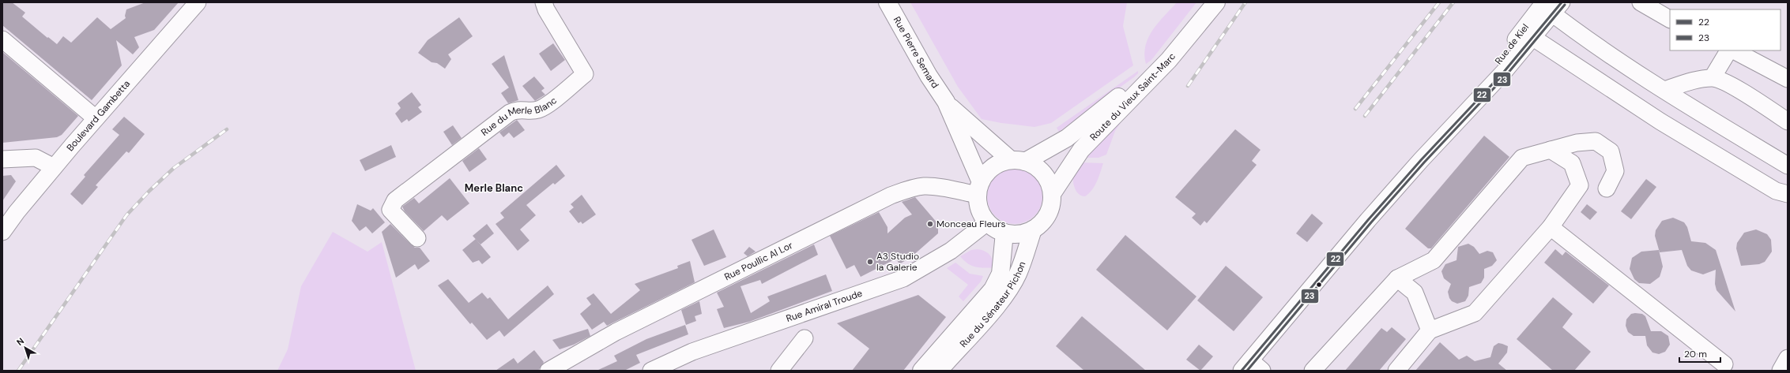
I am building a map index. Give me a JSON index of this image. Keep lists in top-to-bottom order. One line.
{"streets":{"main road":["Rue Pierre Semard","Route du Vieux Saint-Marc","Rue du Sénateur Pichon"],"street":["Rue de Kiel","Boulevard Gambetta","Rue du Merle Blanc","Rue Poullic Al Lor","Rue Amiral Troude"]},"crossings":[["Rue Pierre Semard","Route du Vieux Saint-Marc"],["Rue Pierre Semard","Rue Poullic Al Lor"],["Rue Pierre Semard","Rue du Sénateur Pichon"],["Rue Pierre Semard","Rue Amiral Troude"],["Route du Vieux Saint-Marc","Rue Poullic Al Lor"],["Route du Vieux Saint-Marc","Rue du Sénateur Pichon"],["Route du Vieux Saint-Marc","Rue Amiral Troude"],["Rue Poullic Al Lor","Rue du Sénateur Pichon"],["Rue Poullic Al Lor","Rue Amiral Troude"],["Rue du Sénateur Pichon","Rue Amiral Troude"]],"districts":["Merle Blanc"],"places":["Monceau Fleurs","A3 Studio la Galerie"],"lines":["transit line 22","transit line 23"],"legend":["22","23"],"scale_bar":"20 m","north":"top left"}
